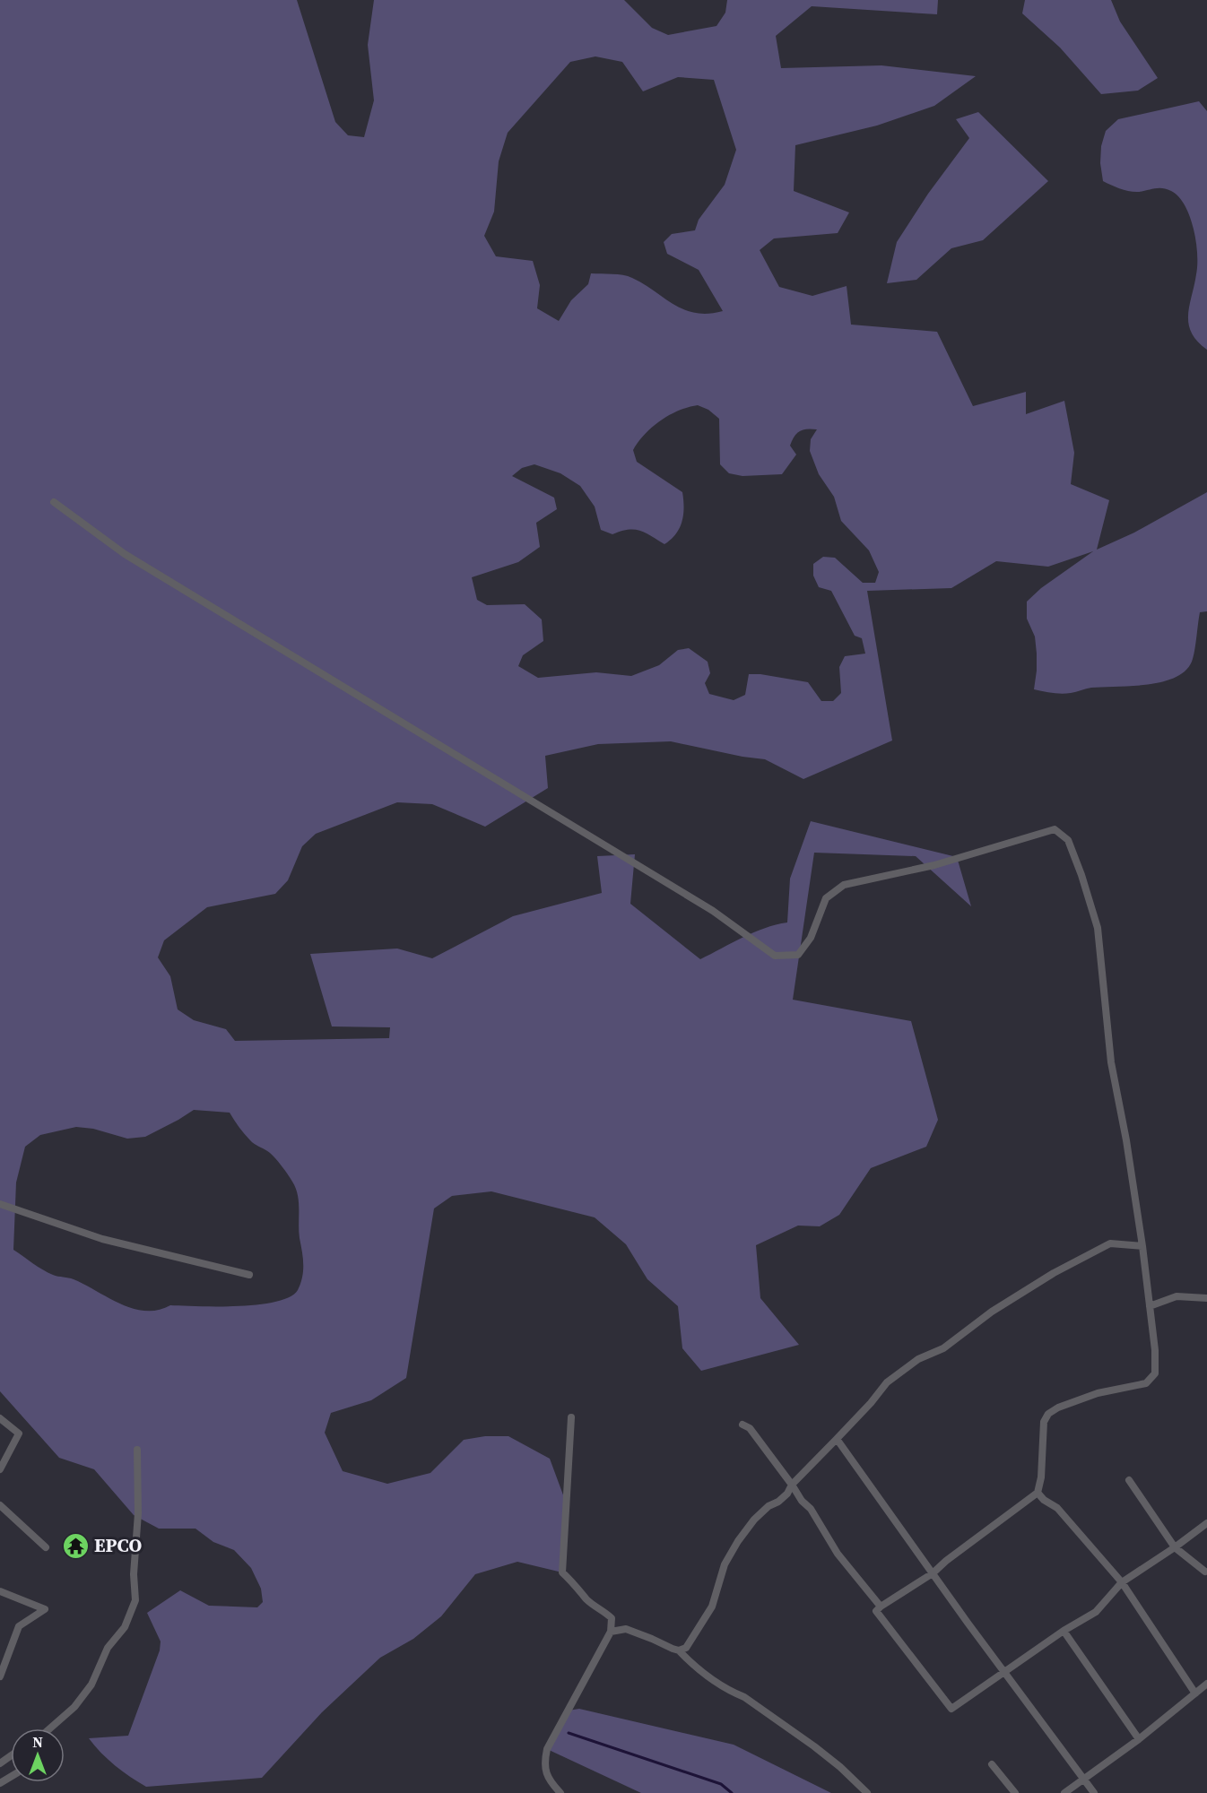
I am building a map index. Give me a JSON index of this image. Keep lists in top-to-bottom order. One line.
{"places":{"temple":["EPCO"]},"north":"top"}
